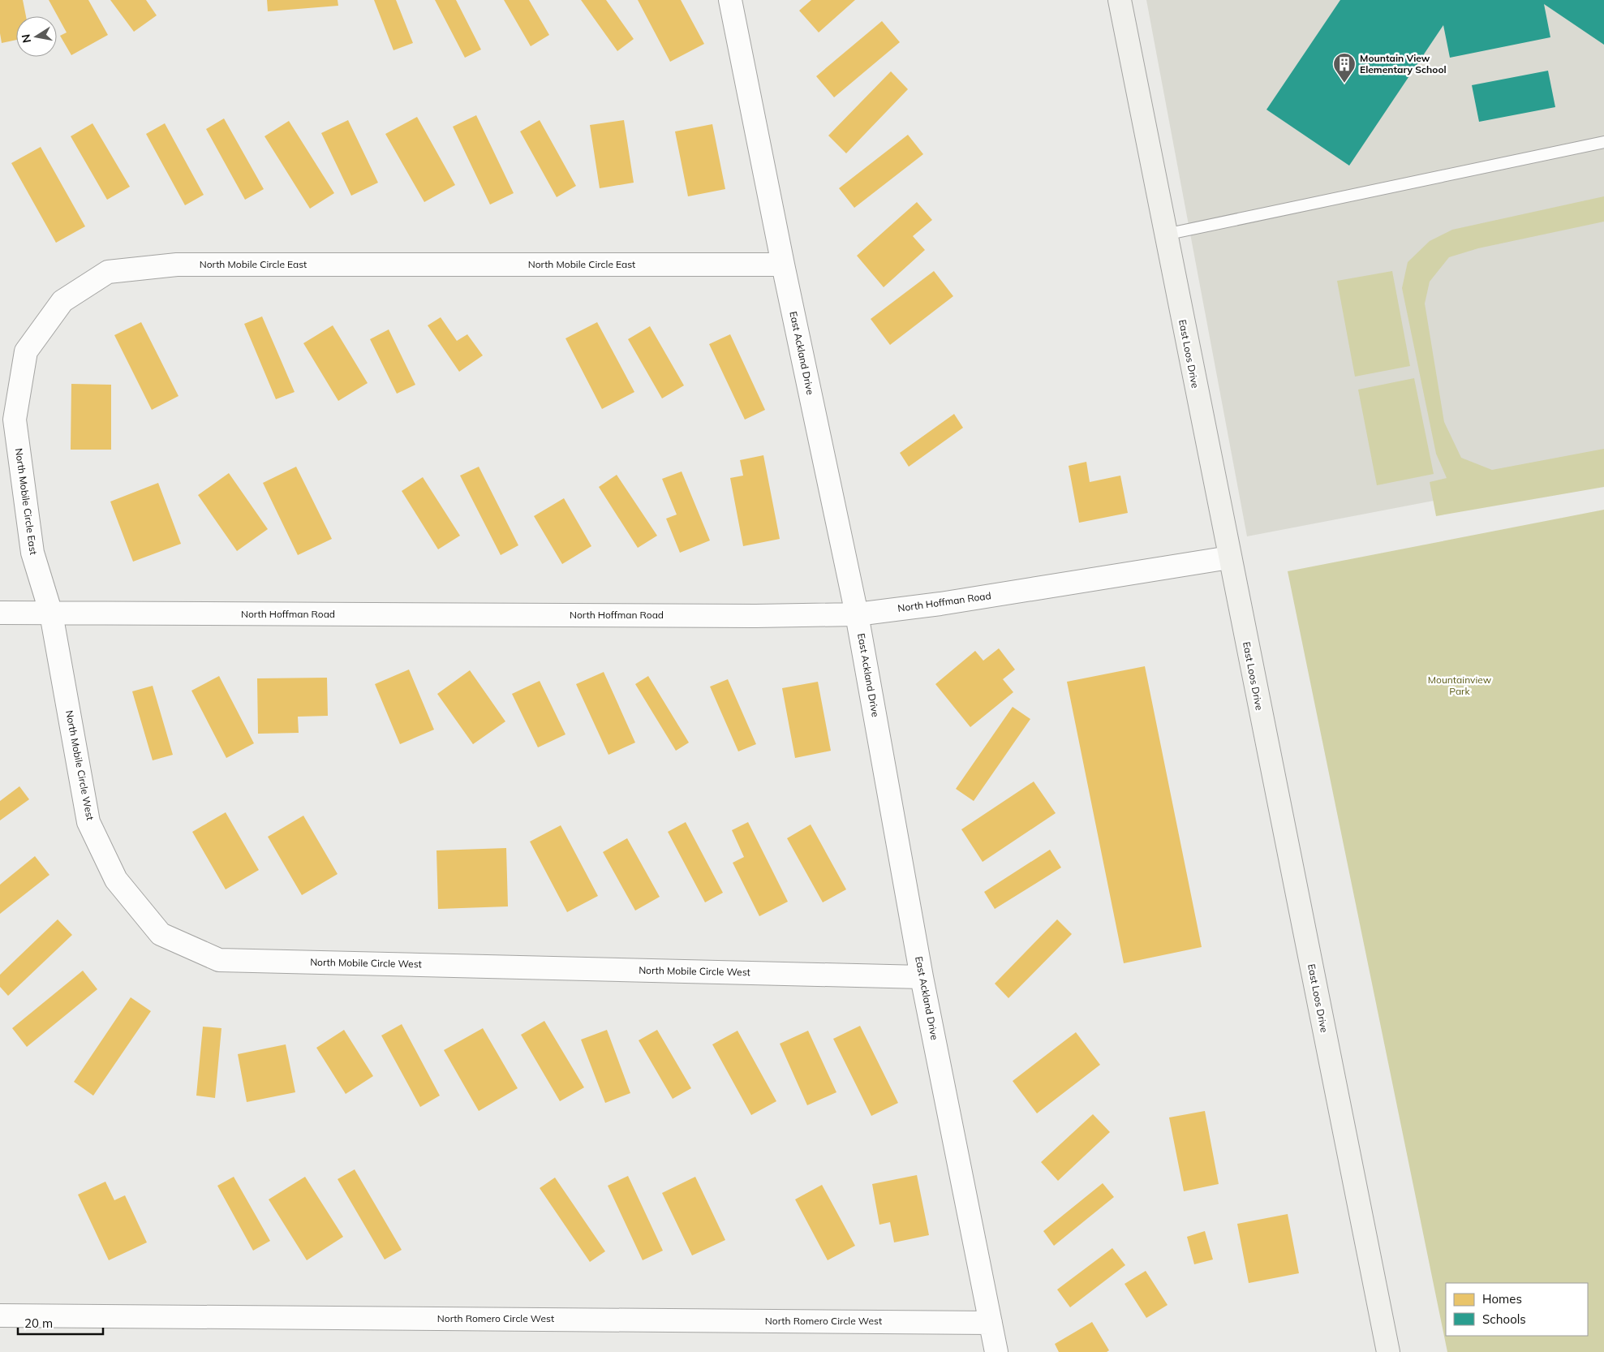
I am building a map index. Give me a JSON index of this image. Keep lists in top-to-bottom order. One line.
{"streets":{"street":["North Mobile Circle East","East Ackland Drive","East Loos Drive","North Hoffman Road","North Mobile Circle West","North Romero Circle West"]},"crossings":[["North Mobile Circle East","East Ackland Drive"],["North Mobile Circle East","North Hoffman Road"],["North Mobile Circle East","North Mobile Circle West"],["East Ackland Drive","North Hoffman Road"],["East Ackland Drive","North Mobile Circle West"],["East Ackland Drive","North Romero Circle West"],["East Loos Drive","North Hoffman Road"],["North Hoffman Road","North Mobile Circle West"]],"parks":["Mountainview Park"],"places":{"building":["Mountain View Elementary School"]},"legend":["Homes","Schools"],"scale_bar":"20 m","north":"left"}
